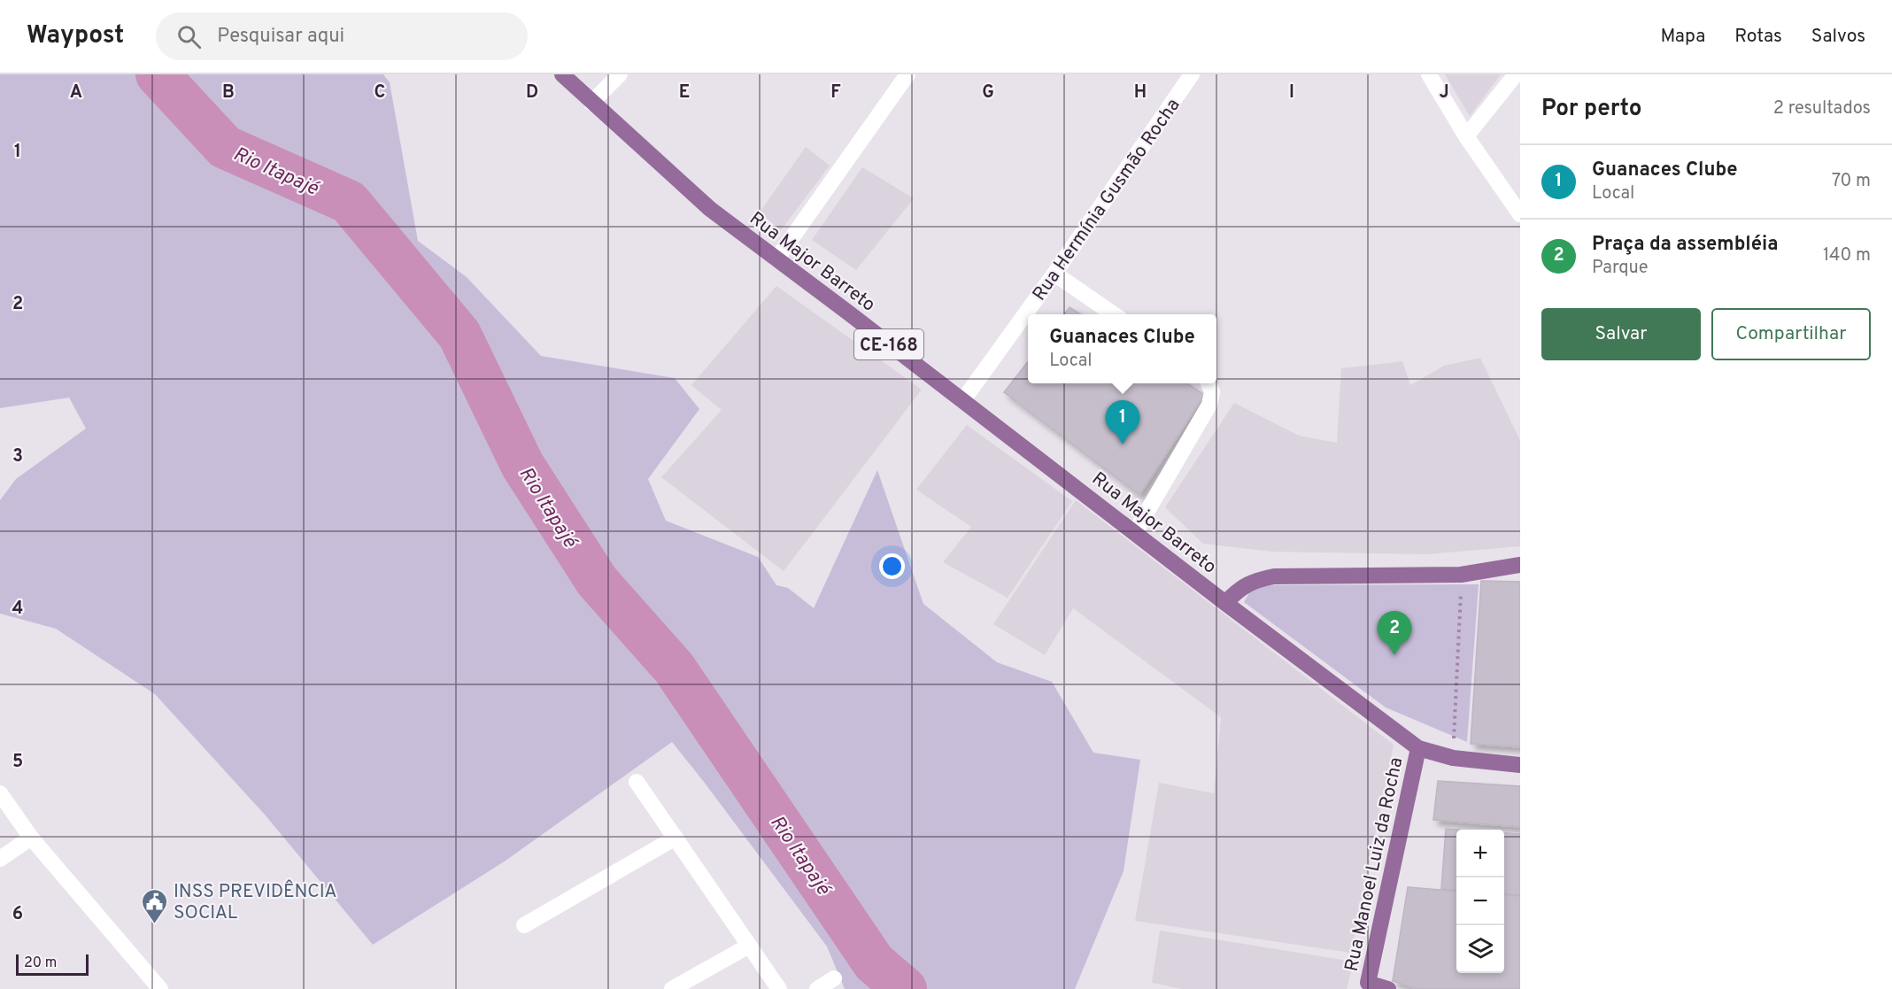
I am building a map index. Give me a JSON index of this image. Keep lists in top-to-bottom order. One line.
{"streets":{"main road":["Rua Major Barreto","CE-168","Rua Manoel Luiz da Rocha"],"street":["Rua Hermínia Gusmão Rocha"]},"crossings":[["Rua Hermínia Gusmão Rocha","Rua Major Barreto"],["Rua Major Barreto","Rua Manoel Luiz da Rocha"]],"water":["Rio Itapajé"],"places":{"public building":["INSS PREVIDÊNCIA SOCIAL"]},"scale_bar":"20 m","page":{"header":"Waypost","search":"Pesquisar aqui","nav":["Mapa","Rotas","Salvos"],"heading":["Por perto","2 resultados"],"list":[{"mark":"1","name":"Guanaces Clube","note":"Local","value":"70 m"},{"mark":"2","name":"Praça da assembléia","note":"Parque","value":"140 m"}],"buttons":["Salvar","Compartilhar"],"popup":["Guanaces Clube","Local"],"pins":["1","2"],"map_buttons":["+","−"],"scale":"20 m"},"grid":{"columns":["A","B","C","D","E","F","G","H","I","J"],"rows":["1","2","3","4","5","6"]}}
